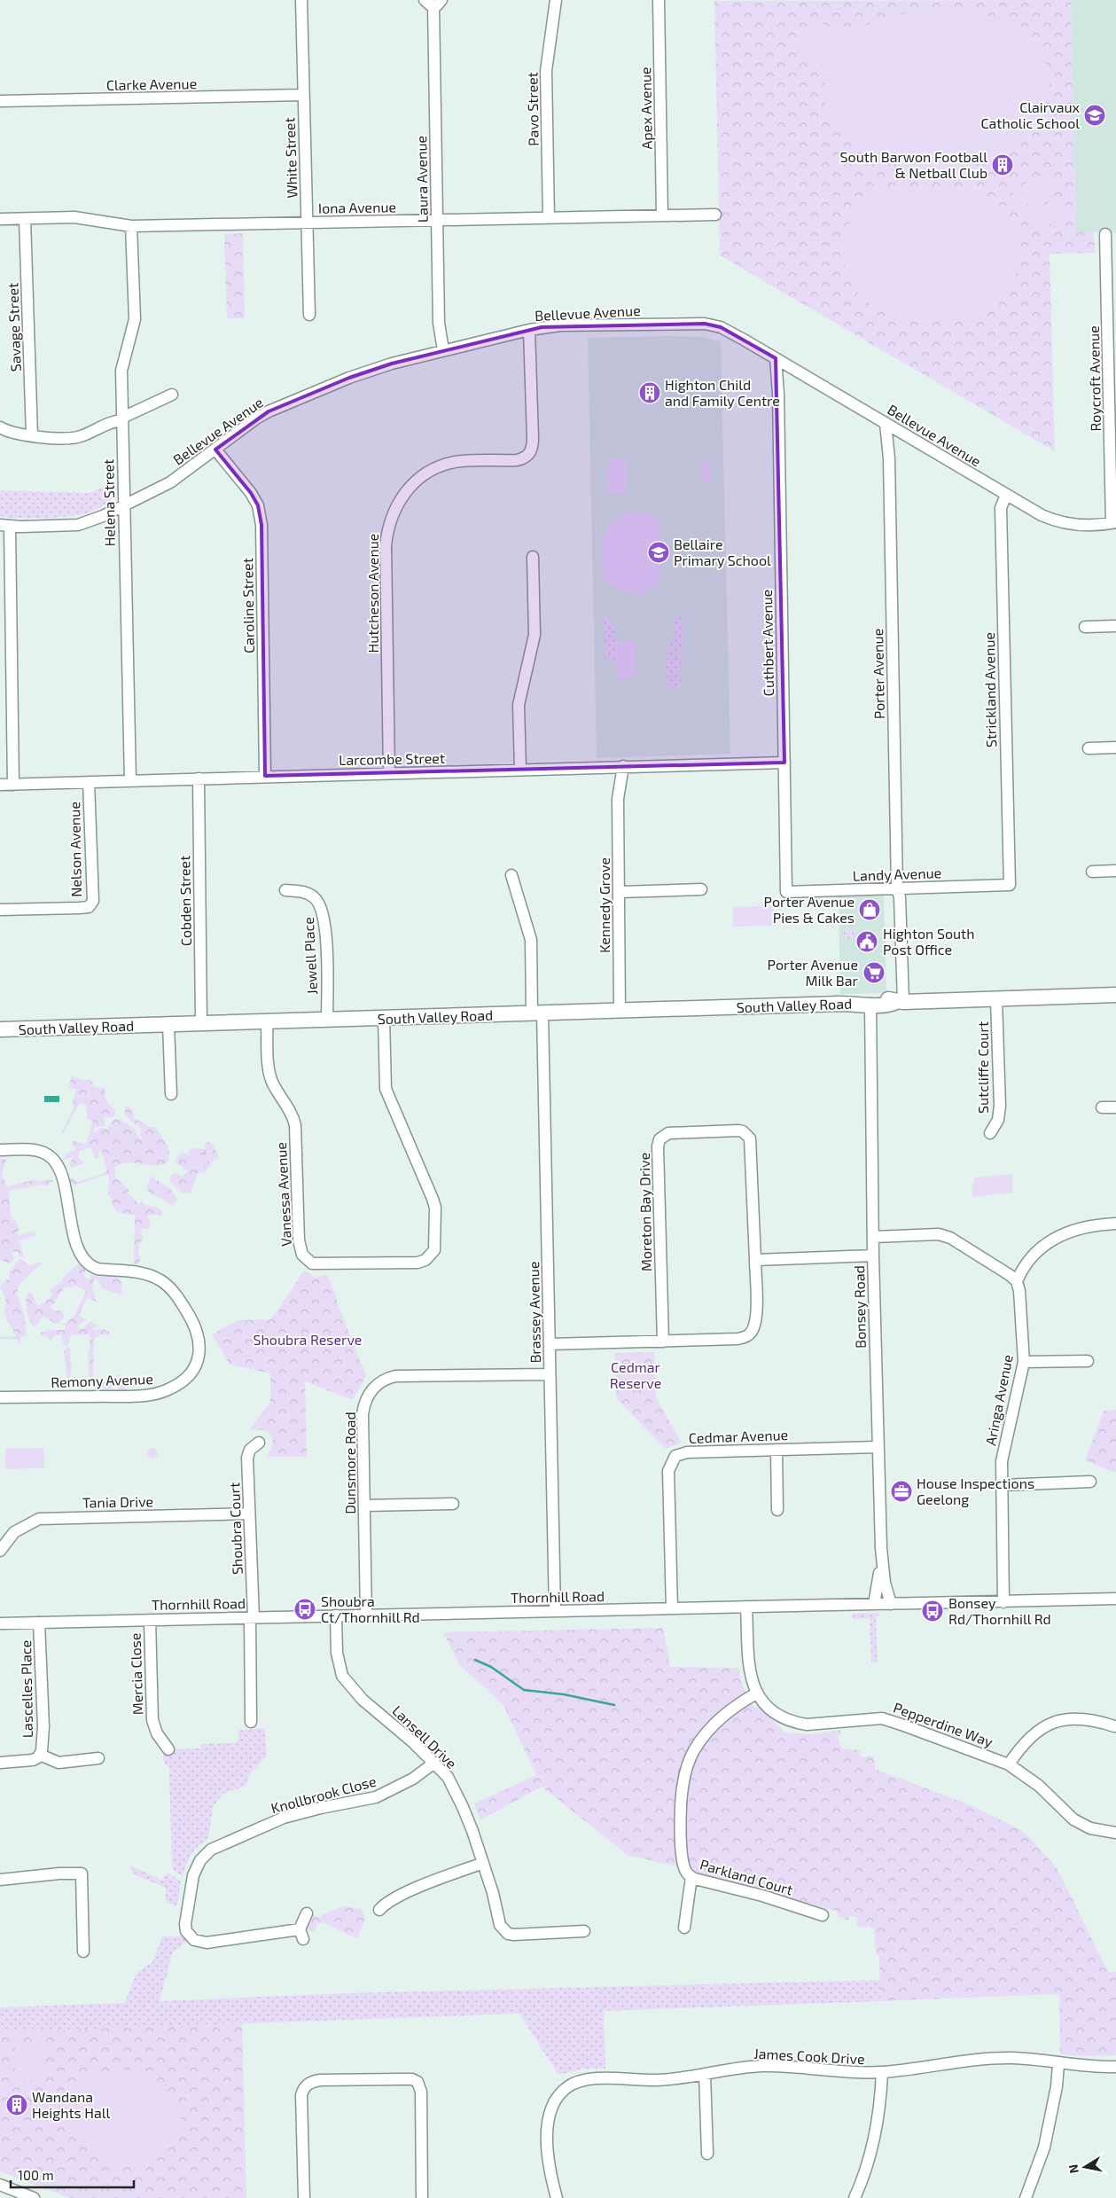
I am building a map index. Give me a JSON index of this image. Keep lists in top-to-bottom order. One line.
{"streets":{"main road":["South Valley Road"],"street":["Clarke Avenue","Apex Avenue","Pavo Street","White Street","Laura Avenue","Iona Avenue","Bellevue Avenue","Savage Street","Roycroft Avenue","Helena Street","Hutcheson Avenue","Caroline Street","Cuthbert Avenue","Porter Avenue","Strickland Avenue","Larcombe Street","Nelson Avenue","Landy Avenue","Cobden Street","Kennedy Grove","Jewell Place","Sutcliffe Court","Vanessa Avenue","Moreton Bay Drive","Bonsey Road","Brassey Avenue","Remony Avenue","Aringa Avenue","Cedmar Avenue","Dunsmore Road","Tania Drive","Shoubra Court","Thornhill Road","Mercia Close","Lascelles Place","Pepperdine Way","Lansell Drive","Knollbrook Close","Parkland Court","James Cook Drive"]},"crossings":[["Clarke Avenue","White Street"],["Apex Avenue","Iona Avenue"],["Pavo Street","Iona Avenue"],["White Street","Iona Avenue"],["Laura Avenue","Iona Avenue"],["Laura Avenue","Bellevue Avenue"],["Iona Avenue","Savage Street"],["Iona Avenue","Helena Street"],["Bellevue Avenue","Roycroft Avenue"],["Bellevue Avenue","Helena Street"],["Bellevue Avenue","Hutcheson Avenue"],["Bellevue Avenue","Caroline Street"],["Bellevue Avenue","Cuthbert Avenue"],["Bellevue Avenue","Porter Avenue"],["Bellevue Avenue","Strickland Avenue"],["Helena Street","Larcombe Street"],["Hutcheson Avenue","Larcombe Street"],["Caroline Street","Larcombe Street"],["Cuthbert Avenue","Larcombe Street"],["Cuthbert Avenue","Landy Avenue"],["Porter Avenue","Landy Avenue"],["Porter Avenue","South Valley Road"],["Strickland Avenue","Landy Avenue"],["Larcombe Street","Nelson Avenue"],["Larcombe Street","Cobden Street"],["Larcombe Street","Kennedy Grove"],["Cobden Street","South Valley Road"],["Kennedy Grove","South Valley Road"],["Jewell Place","South Valley Road"],["South Valley Road","Sutcliffe Court"],["South Valley Road","Vanessa Avenue"],["South Valley Road","Bonsey Road"],["South Valley Road","Brassey Avenue"],["Moreton Bay Drive","Brassey Avenue"],["Bonsey Road","Cedmar Avenue"],["Bonsey Road","Thornhill Road"],["Brassey Avenue","Dunsmore Road"],["Brassey Avenue","Thornhill Road"],["Aringa Avenue","Thornhill Road"],["Cedmar Avenue","Thornhill Road"],["Dunsmore Road","Thornhill Road"],["Tania Drive","Shoubra Court"],["Shoubra Court","Thornhill Road"],["Thornhill Road","Mercia Close"],["Thornhill Road","Lascelles Place"],["Thornhill Road","Pepperdine Way"],["Thornhill Road","Lansell Drive"],["Pepperdine Way","Parkland Court"],["Lansell Drive","Knollbrook Close"]],"parks":["Shoubra Reserve","Cedmar Reserve"],"places":{"school or university":["Clairvaux Catholic School","Bellaire Primary School"],"building":["South Barwon Football & Netball Club","Highton Child and Family Centre","Wandana Heights Hall"],"shop":["Porter Avenue Pies & Cakes"],"public building":["Highton South Post Office"],"supermarket":["Porter Avenue Milk Bar"],"office":["House Inspections Geelong"],"bus stop":["Shoubra Ct/Thornhill Rd","Bonsey Rd/Thornhill Rd"]},"scale_bar":"100 m","north":"left"}
